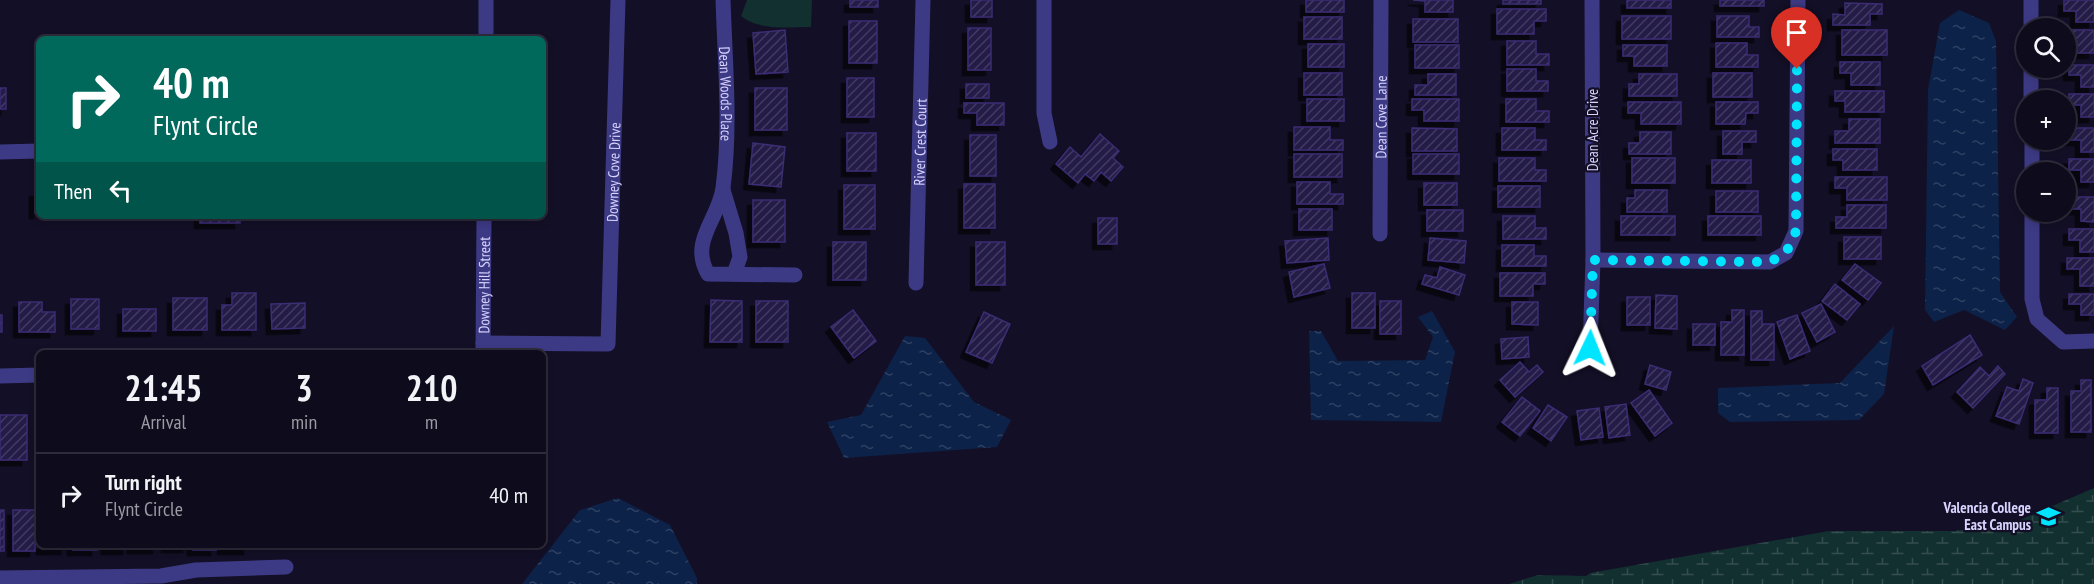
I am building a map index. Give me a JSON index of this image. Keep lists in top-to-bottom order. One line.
{"streets":{"street":["Dean Woods Place","Dean Cove Lane","Dean Acre Drive","River Crest Court","Downey Cove Drive","Downey Hill Street"]},"crossings":[["Downey Cove Drive","Downey Hill Street"]],"places":{"school or university":["Valencia College East Campus"]},"page":{"map_buttons":["+","−"],"turn":["40 m","Flynt Circle"],"then":"Then","eta":["21:45","Arrival","3","min","210","m"],"list":[{"name":"Turn right","note":"Flynt Circle","value":"40 m"}]}}
